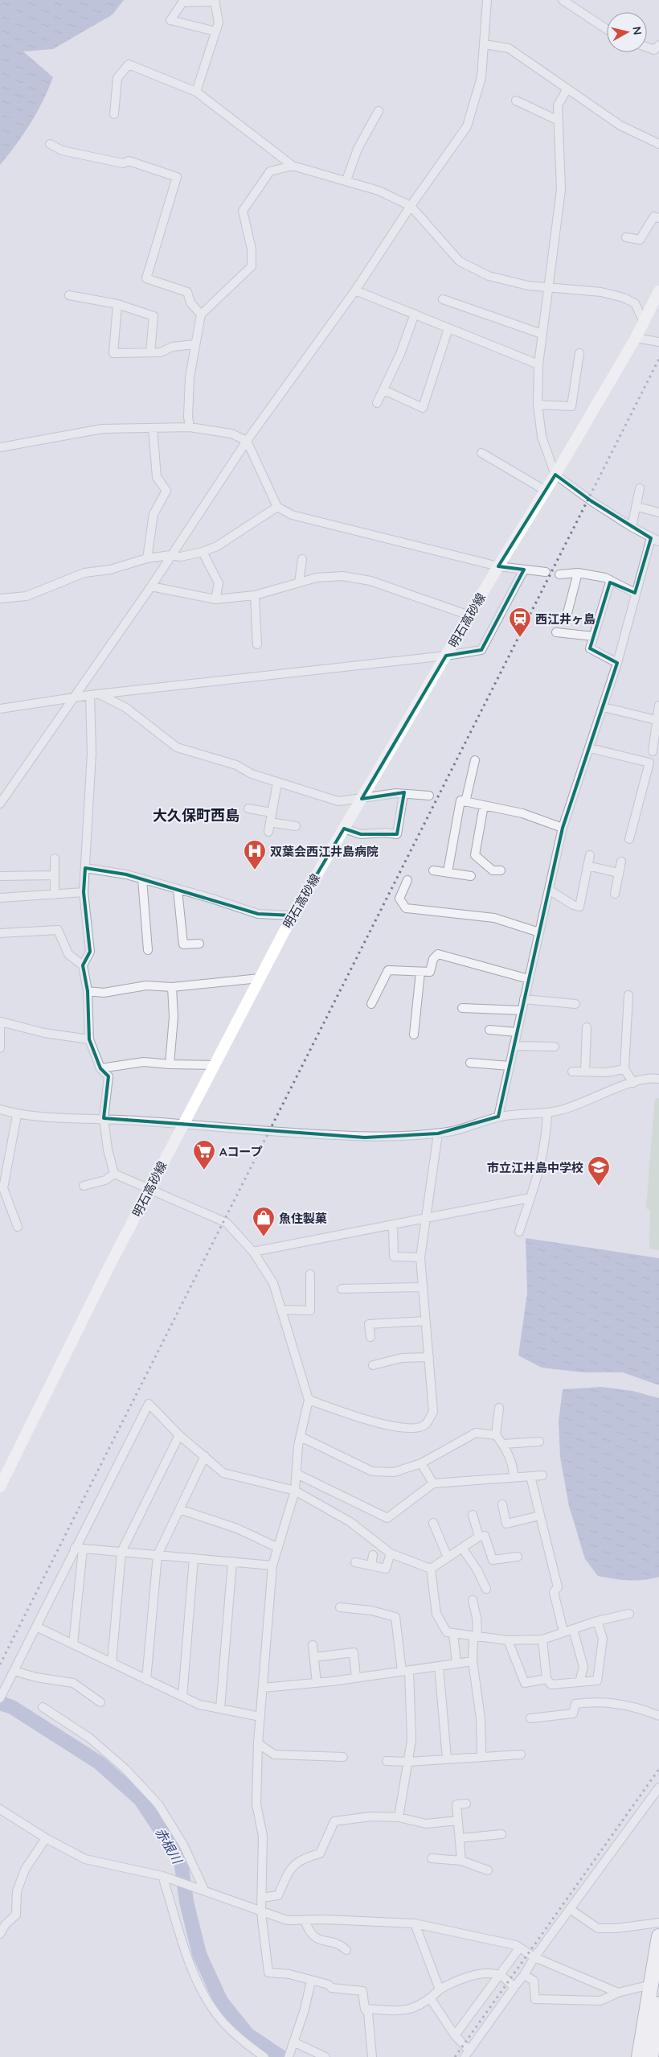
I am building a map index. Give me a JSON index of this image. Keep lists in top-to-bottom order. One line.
{"streets":{"main road":["明石高砂線"]},"districts":["大久保町西島"],"water":["赤根川"],"places":{"station":["西江井ヶ島"],"hospital":["双葉会西江井島病院"],"supermarket":["Aコープ"],"school or university":["市立江井島中学校"],"shop":["魚住製菓"]},"north":"right"}
